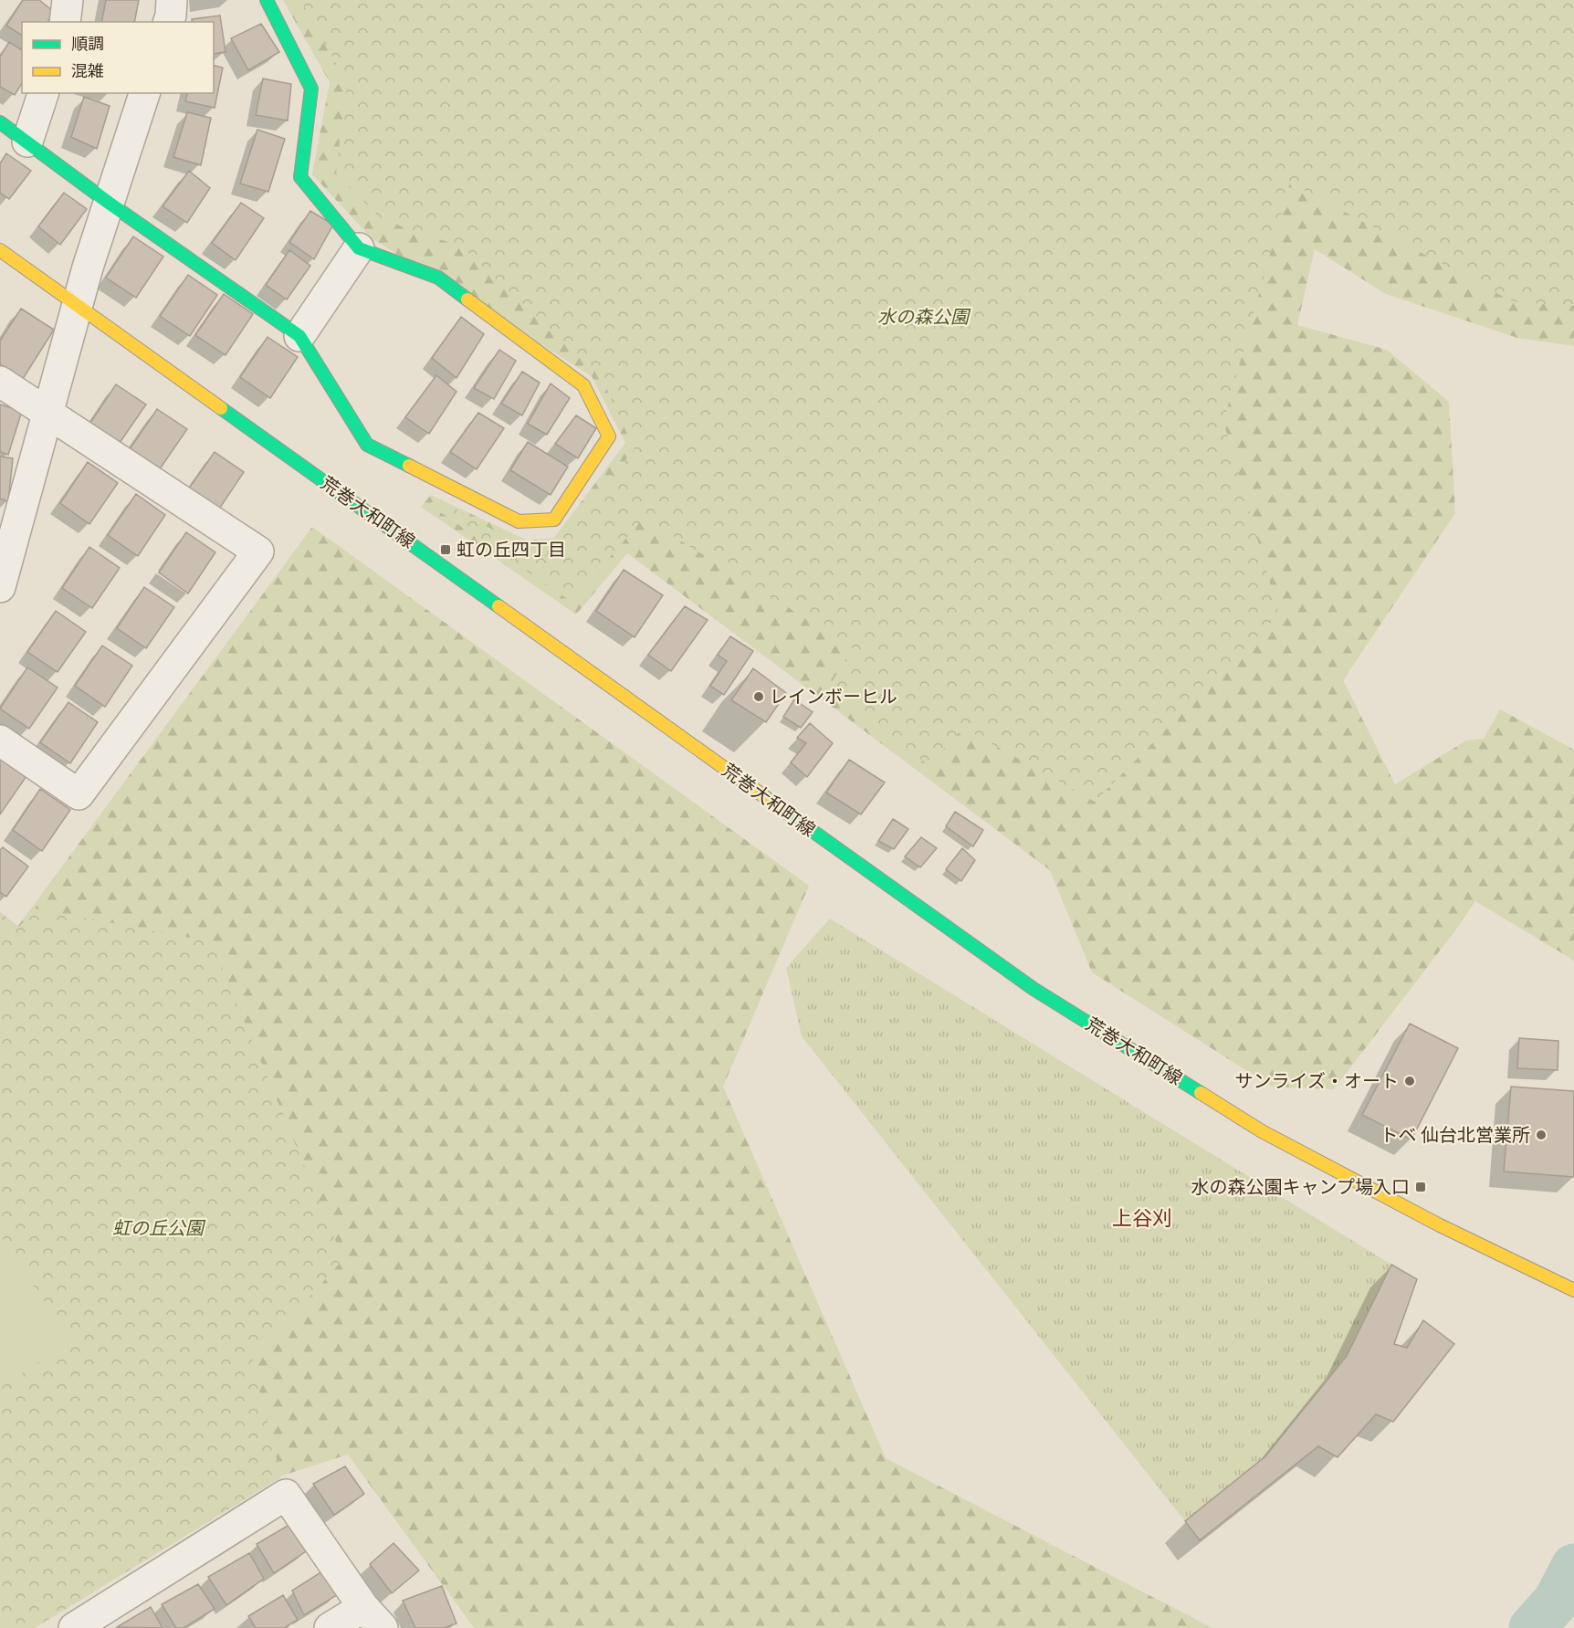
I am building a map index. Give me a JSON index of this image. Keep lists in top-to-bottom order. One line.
{"streets":{"street":["荒巻大和町線"]},"districts":["上谷刈"],"parks":["水の森公園","虹の丘公園"],"places":{"transit":["虹の丘四丁目","水の森公園キャンプ場入口"],"other":["レインボーヒル","サンライズ・オート","トベ 仙台北営業所"]},"legend":["順調","混雑"]}
